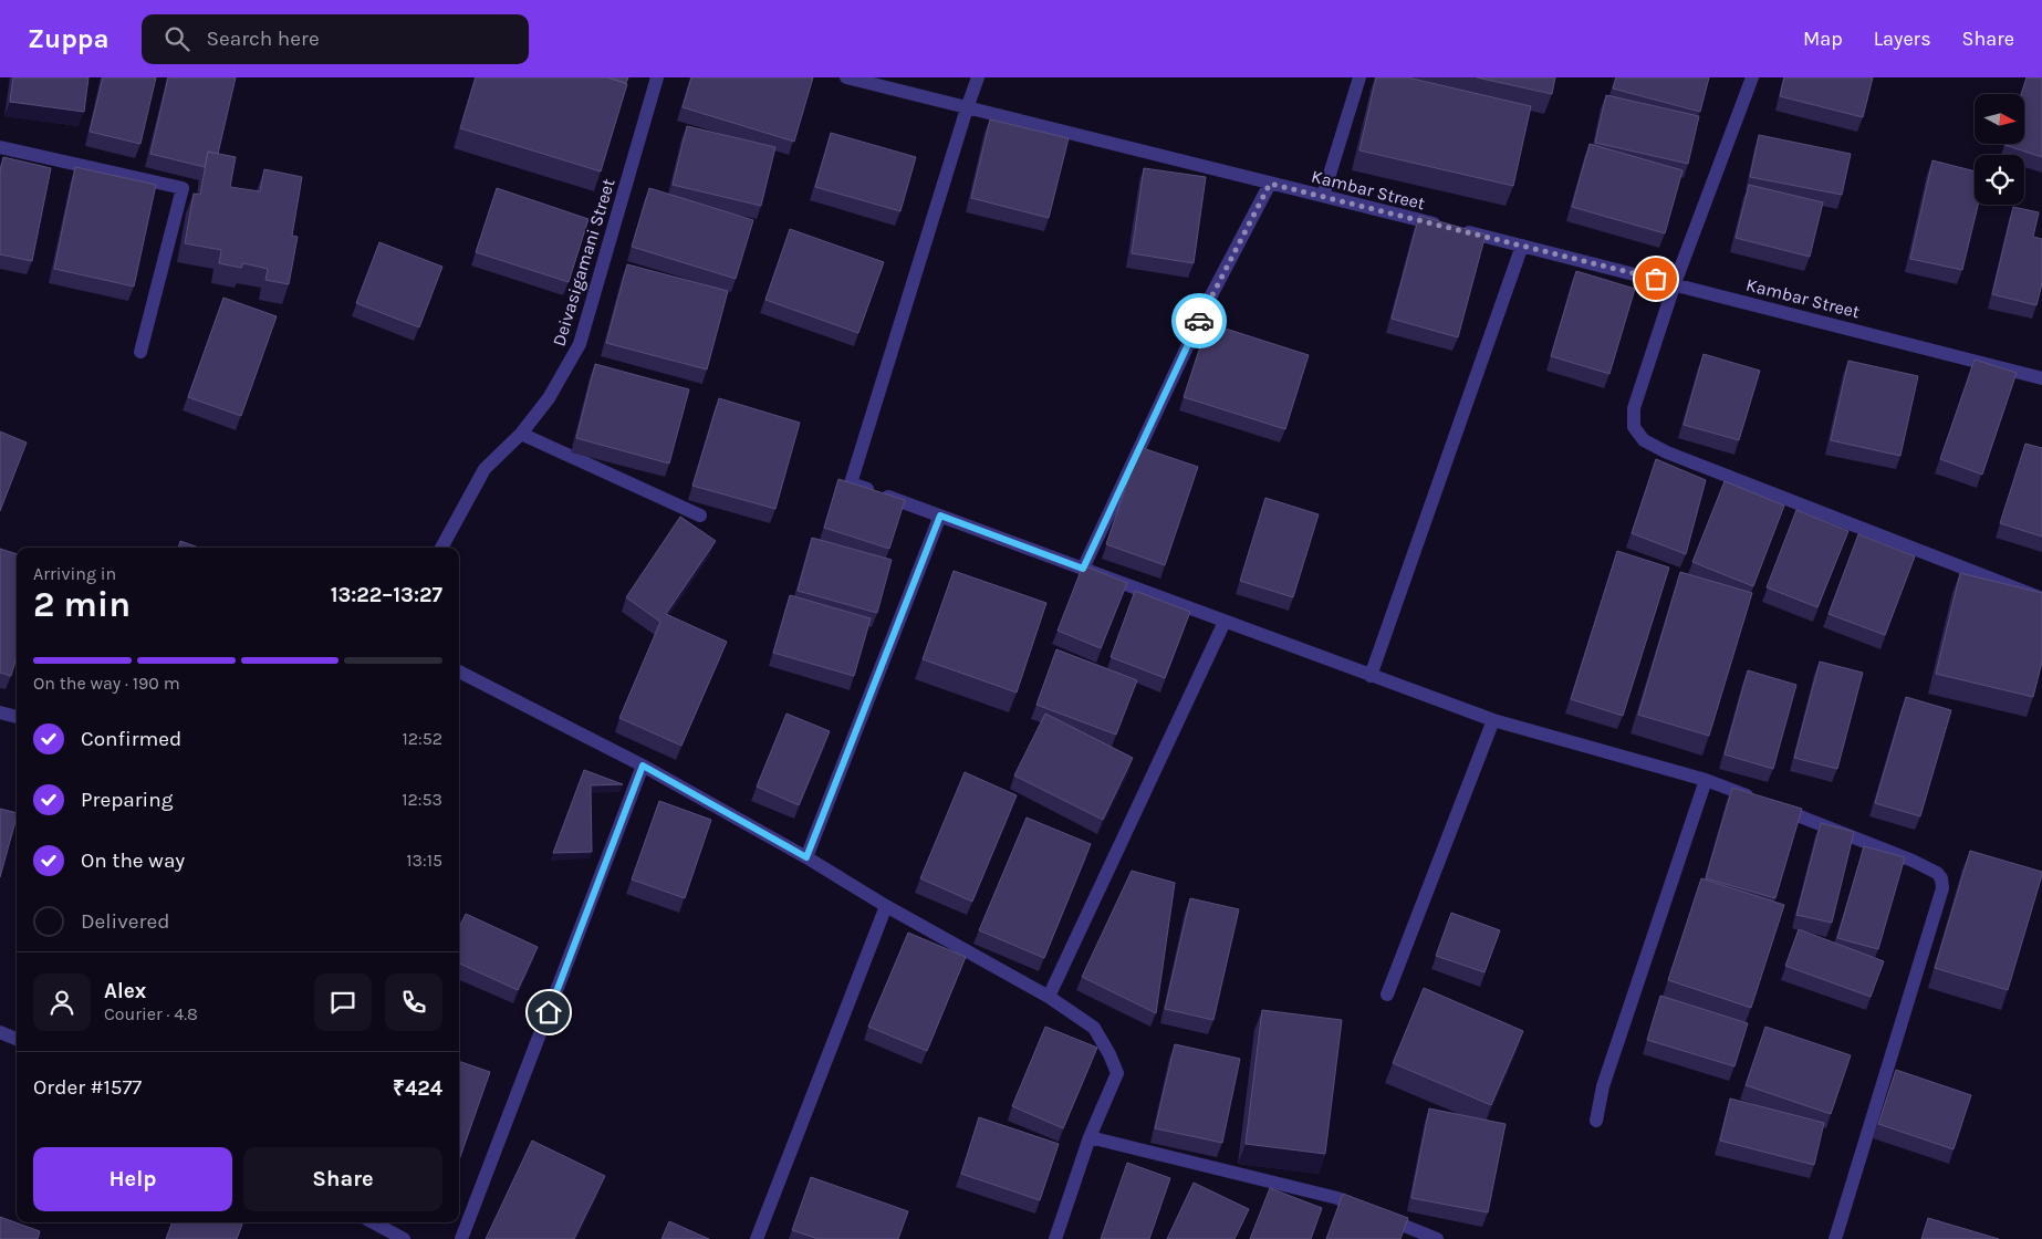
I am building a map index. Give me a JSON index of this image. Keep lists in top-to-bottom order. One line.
{"streets":{"street":["Kambar Street","Deivasigamani Street"]},"north":"right","page":{"header":"Zuppa","search":"Search here","nav":["Map","Layers","Share"],"heading":["2 min","Arriving in","13:22–13:27"],"panel":["Alex","Courier · 4.8","Order #1577","₹424"],"bar":"On the way · 190 m","list":[["Confirmed","12:52"],["Preparing","12:53"],["On the way","13:15"],"Delivered"],"buttons":["Help","Share"]}}
